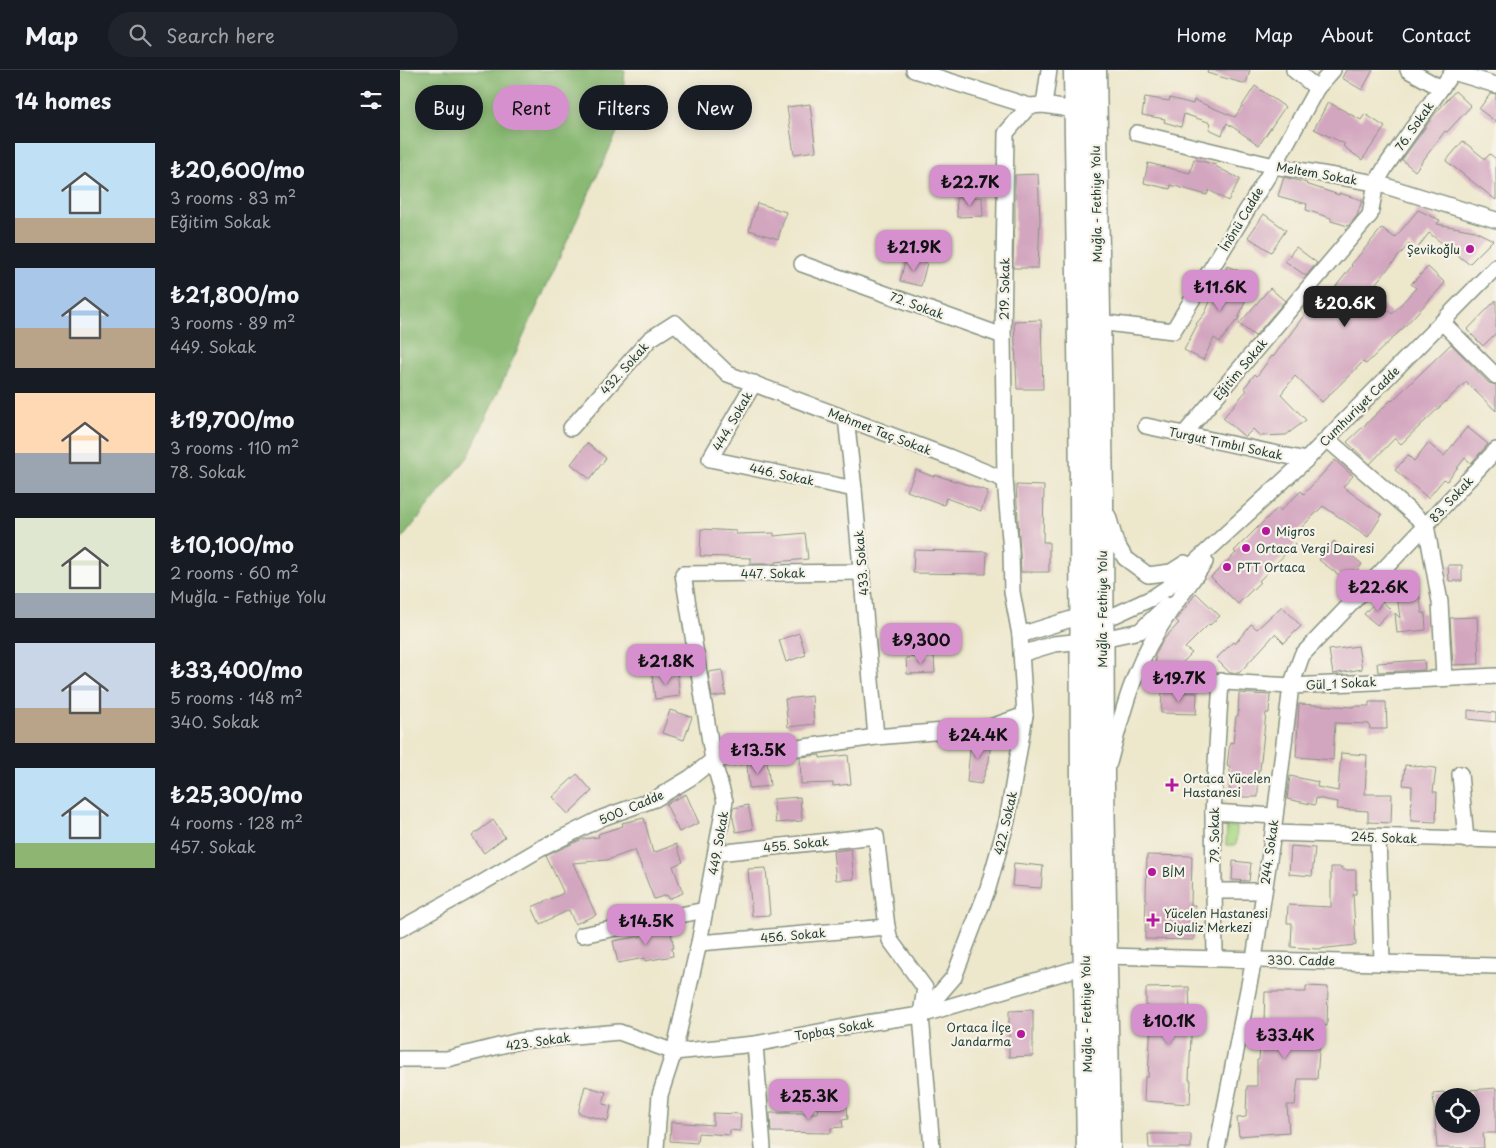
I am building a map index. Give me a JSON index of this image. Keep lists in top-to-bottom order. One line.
{"streets":{"highway":["Muğla - Fethiye Yolu"],"street":["76. Sokak","Meltem Sokak","İnönü Cadde","219. Sokak","72. Sokak","432. Sokak","Eğitim Sokak","Cumhuriyet Cadde","444. Sokak","Mehmet Taç Sokak","Turgut Tımbıl Sokak","446. Sokak","83. Sokak","433. Sokak","447. Sokak","Gül_1 Sokak","500. Cadde","422. Sokak","79. Sokak","245. Sokak","449. Sokak","455. Sokak","244. Sokak","456. Sokak","330. Cadde","Topbaş Sokak","423. Sokak"]},"crossings":[["76. Sokak","Meltem Sokak"],["76. Sokak","Eğitim Sokak"],["Meltem Sokak","İnönü Cadde"],["Meltem Sokak","Eğitim Sokak"],["Muğla - Fethiye Yolu","İnönü Cadde"],["Muğla - Fethiye Yolu","330. Cadde"],["Muğla - Fethiye Yolu","Topbaş Sokak"],["219. Sokak","72. Sokak"],["219. Sokak","Mehmet Taç Sokak"],["219. Sokak","422. Sokak"],["432. Sokak","444. Sokak"],["432. Sokak","Mehmet Taç Sokak"],["Eğitim Sokak","Turgut Tımbıl Sokak"],["Cumhuriyet Cadde","Turgut Tımbıl Sokak"],["444. Sokak","Mehmet Taç Sokak"],["444. Sokak","446. Sokak"],["Mehmet Taç Sokak","433. Sokak"],["Mehmet Taç Sokak","422. Sokak"],["446. Sokak","433. Sokak"],["83. Sokak","Gül_1 Sokak"],["433. Sokak","447. Sokak"],["447. Sokak","449. Sokak"],["Gül_1 Sokak","244. Sokak"],["500. Cadde","449. Sokak"],["422. Sokak","Topbaş Sokak"],["79. Sokak","330. Cadde"],["245. Sokak","244. Sokak"],["449. Sokak","455. Sokak"],["449. Sokak","456. Sokak"],["449. Sokak","Topbaş Sokak"],["449. Sokak","423. Sokak"],["455. Sokak","456. Sokak"],["244. Sokak","330. Cadde"],["330. Cadde","Topbaş Sokak"],["Topbaş Sokak","423. Sokak"]],"places":{"other":["Şevikoğlu","Migros","Ortaca Vergi Dairesi","PTT Ortaca","BİM","Ortaca İlçe Jandarma"],"health":["Ortaca Yücelen Hastanesi","Yücelen Hastanesi Diyaliz Merkezi"]},"page":{"header":"Map","search":"Search here","nav":["Home","Map","About","Contact"],"heading":"14 homes","chip":["Buy","Rent","Filters","New"],"list":[{"name":"₺20,600/mo","note":"3 rooms · 83 m² · Eğitim Sokak"},{"name":"₺21,800/mo","note":"3 rooms · 89 m² · 449. Sokak"},{"name":"₺19,700/mo","note":"3 rooms · 110 m² · 78. Sokak"},{"name":"₺10,100/mo","note":"2 rooms · 60 m² · Muğla - Fethiye Yolu"},{"name":"₺33,400/mo","note":"5 rooms · 148 m² · 340. Sokak"},{"name":"₺25,300/mo","note":"4 rooms · 128 m² · 457. Sokak"}],"price":["₺22.7K","₺21.9K","₺11.6K","₺20.6K","₺22.6K","₺9,300","₺21.8K","₺19.7K","₺24.4K","₺13.5K","₺14.5K","₺10.1K","₺33.4K","₺25.3K"]}}
